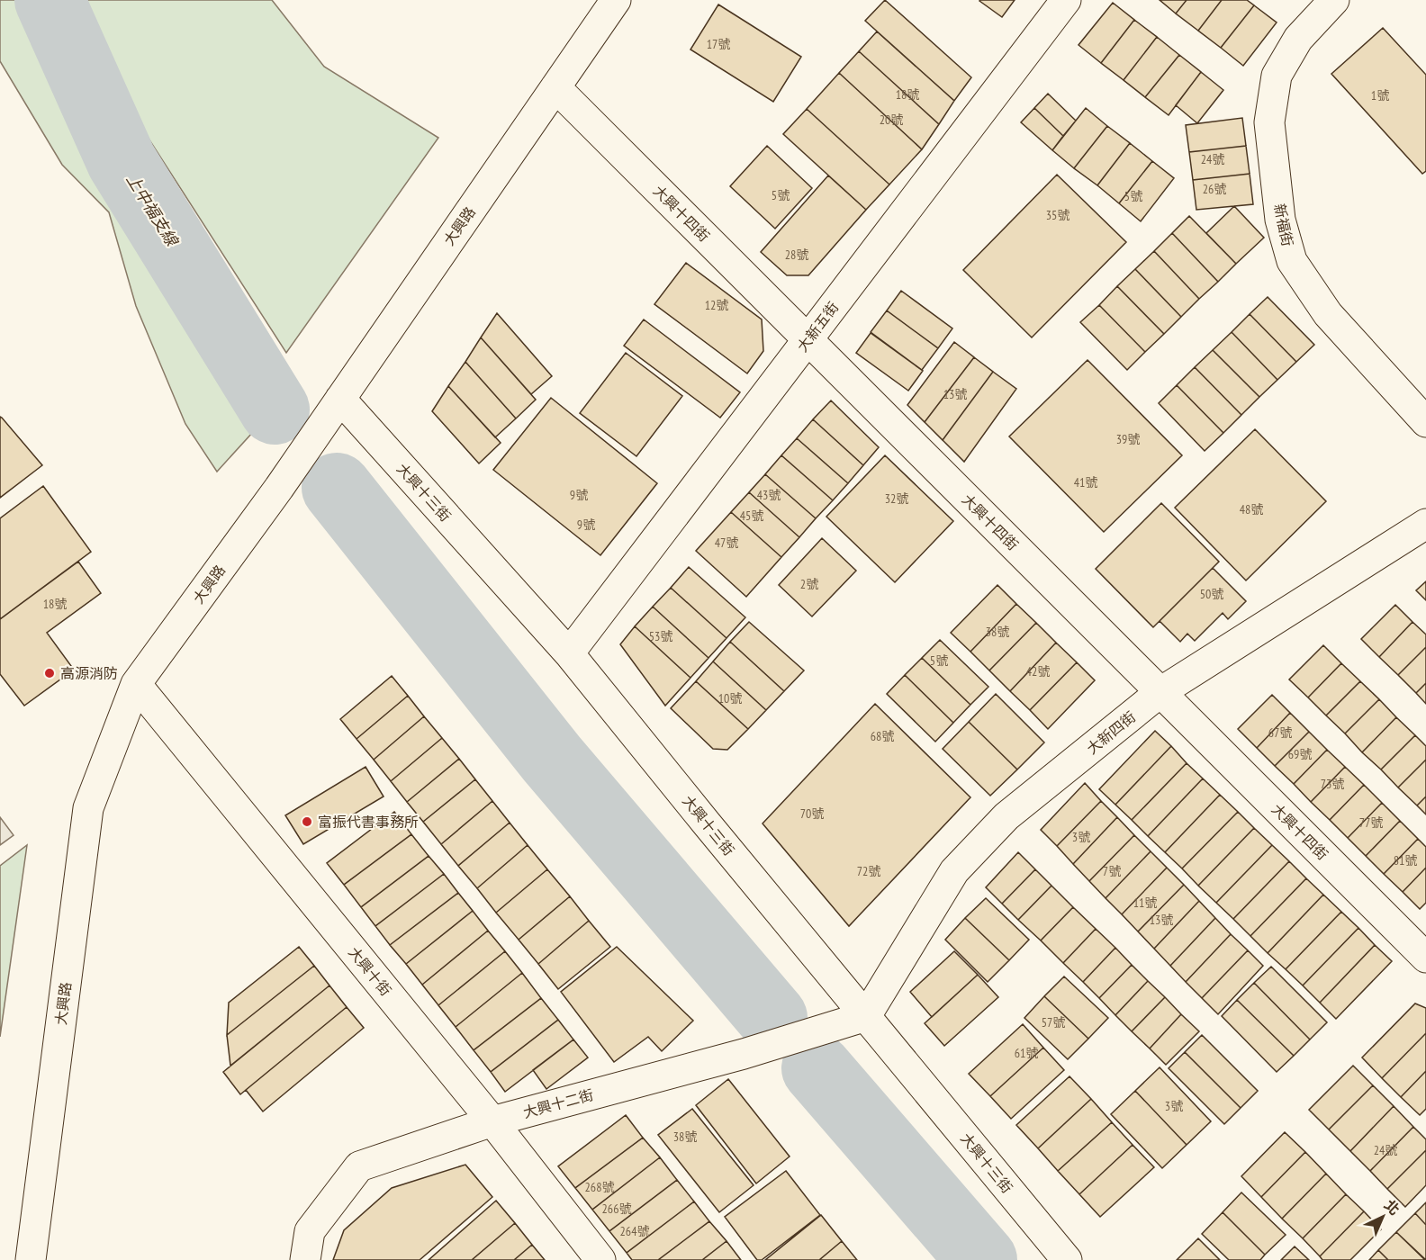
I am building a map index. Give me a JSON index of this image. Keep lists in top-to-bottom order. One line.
{"streets":{"street":["大興十四街","新福街","大興路","大新五街","大興十三街","大新四街","大興十街","大興十二街"]},"crossings":[["大興十四街","大興路"],["大興十四街","大新五街"],["大興十四街","大新四街"],["大興路","大興十三街"],["大興路","大興十街"],["大新五街","大興十三街"],["大興十三街","大新四街"],["大興十三街","大興十二街"],["大新四街","大興十二街"],["大興十街","大興十二街"]],"water":["上中福支線"],"places":["高源消防","富振代書事務所"],"house_numbers":["17號","18號","1號","20號","24號","26號","5號","5號","35號","28號","12號","13號","39號","41號","9號","43號","32號","48號","45號","9號","47號","2號","50號","18號","38號","53號","5號","42號","10號","67號","68號","69號","73號","70號","77號","3號","81號","72號","7號","11號","13號","57號","61號","3號","38號","24號","268號","266號","264號"],"north":"top right"}
